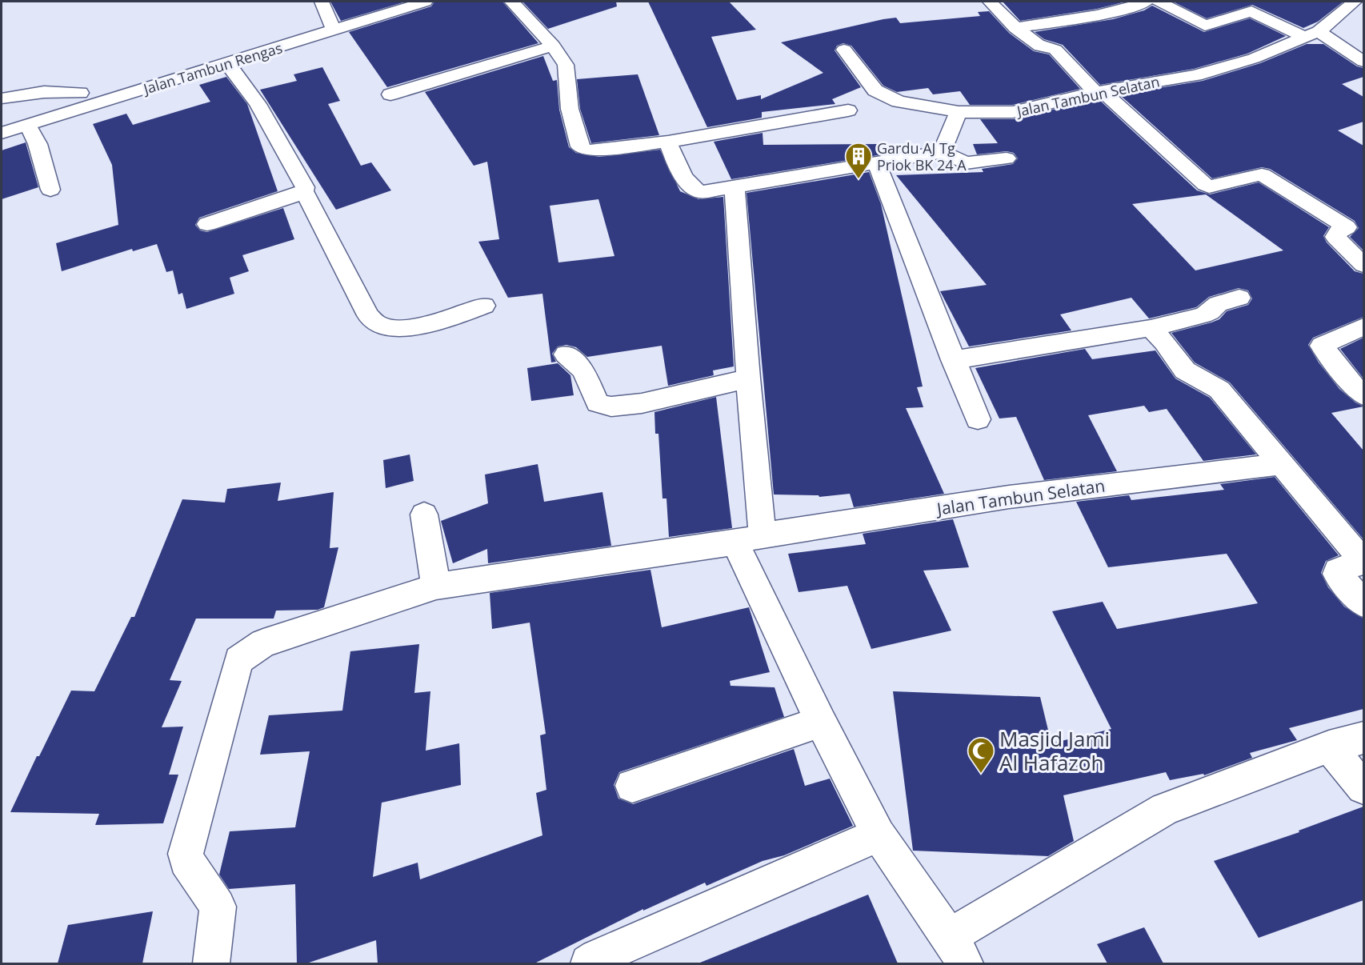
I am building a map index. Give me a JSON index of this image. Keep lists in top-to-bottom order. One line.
{"streets":{"street":["Jalan Tambun Rengas","Jalan Tambun Selatan"]},"places":{"building":["Gardu AJ Tg Priok BK 24 A"],"mosque":["Masjid Jami Al Hafazoh"]}}
